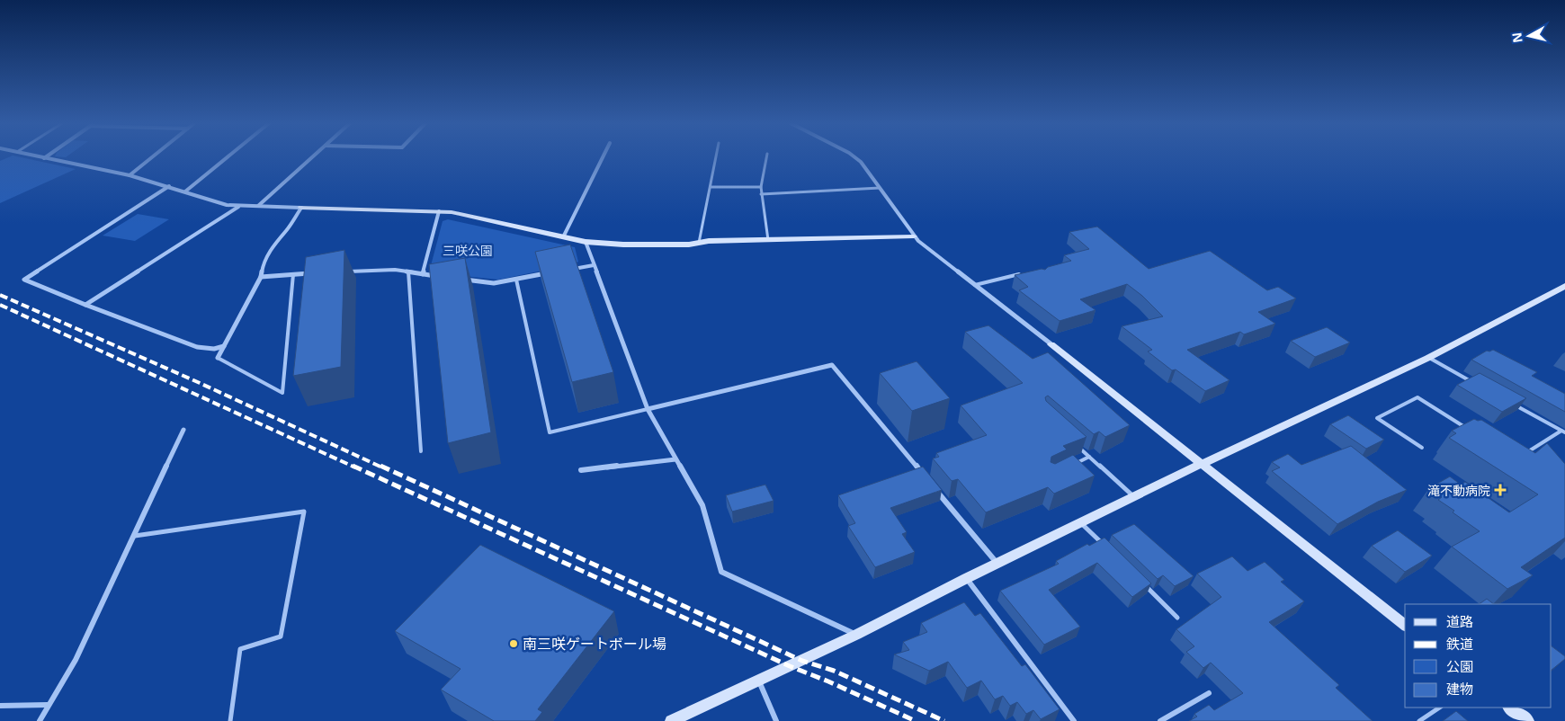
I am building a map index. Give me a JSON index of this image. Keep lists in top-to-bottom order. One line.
{"parks":["三咲公園"],"places":{"health":["滝不動病院"],"other":["南三咲ゲートボール場"]},"legend":["道路","鉄道","公園","建物"],"north":"left"}
